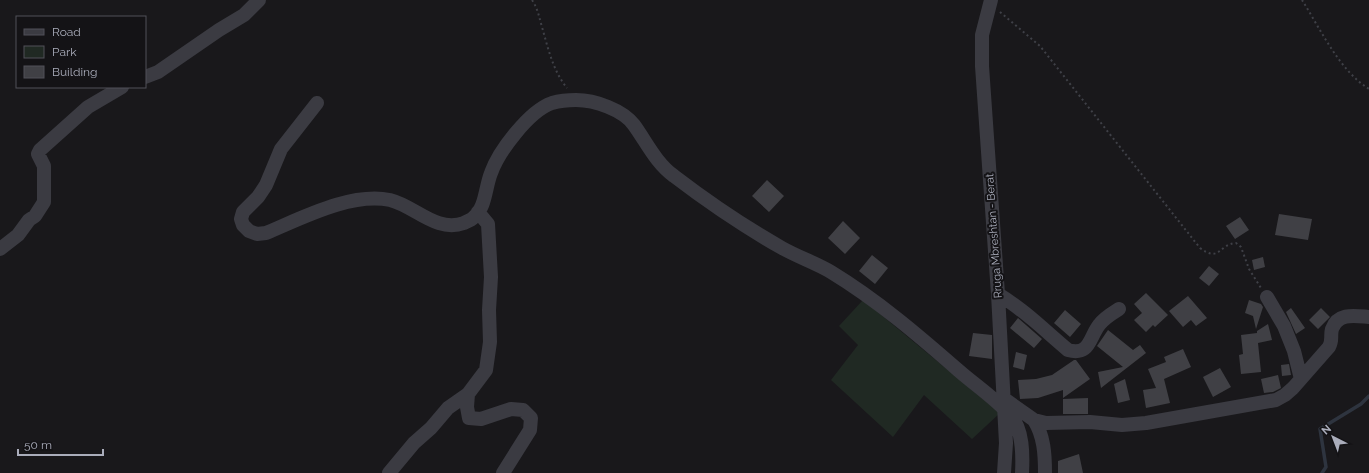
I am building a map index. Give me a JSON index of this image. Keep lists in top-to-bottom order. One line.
{"streets":{"street":["Rruga Mbreshtan - Berat"]},"legend":["Road","Park","Building"],"scale_bar":"50 m","north":"top left"}
